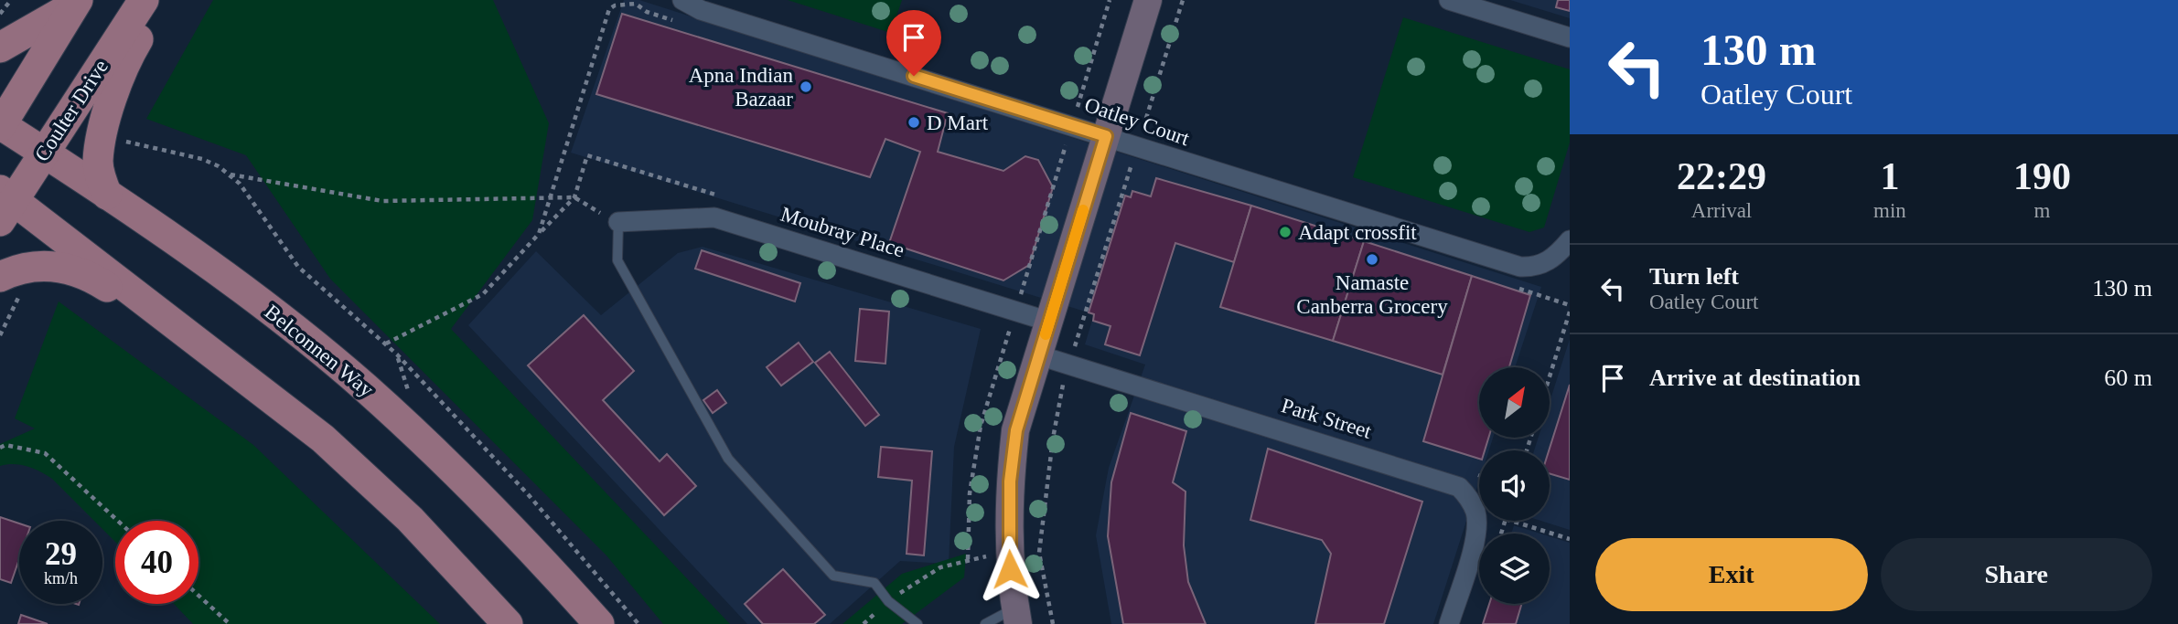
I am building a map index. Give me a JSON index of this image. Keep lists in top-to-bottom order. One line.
{"streets":{"main road":["Coulter Drive","Belconnen Way"],"street":["Oatley Court","Moubray Place","Park Street"]},"crossings":[["Coulter Drive","Belconnen Way"]],"places":["Apna Indian Bazaar","D Mart","Adapt crossfit","Namaste Canberra Grocery"],"north":"top right","page":{"turn":["130 m","Oatley Court"],"eta":["22:29","Arrival","1","min","190","m"],"list":[{"name":"Turn left","note":"Oatley Court","value":"130 m"},{"name":"Arrive at destination","value":"60 m"}],"speed":"29 km/h","limit":"40","buttons":["Exit","Share"]}}
